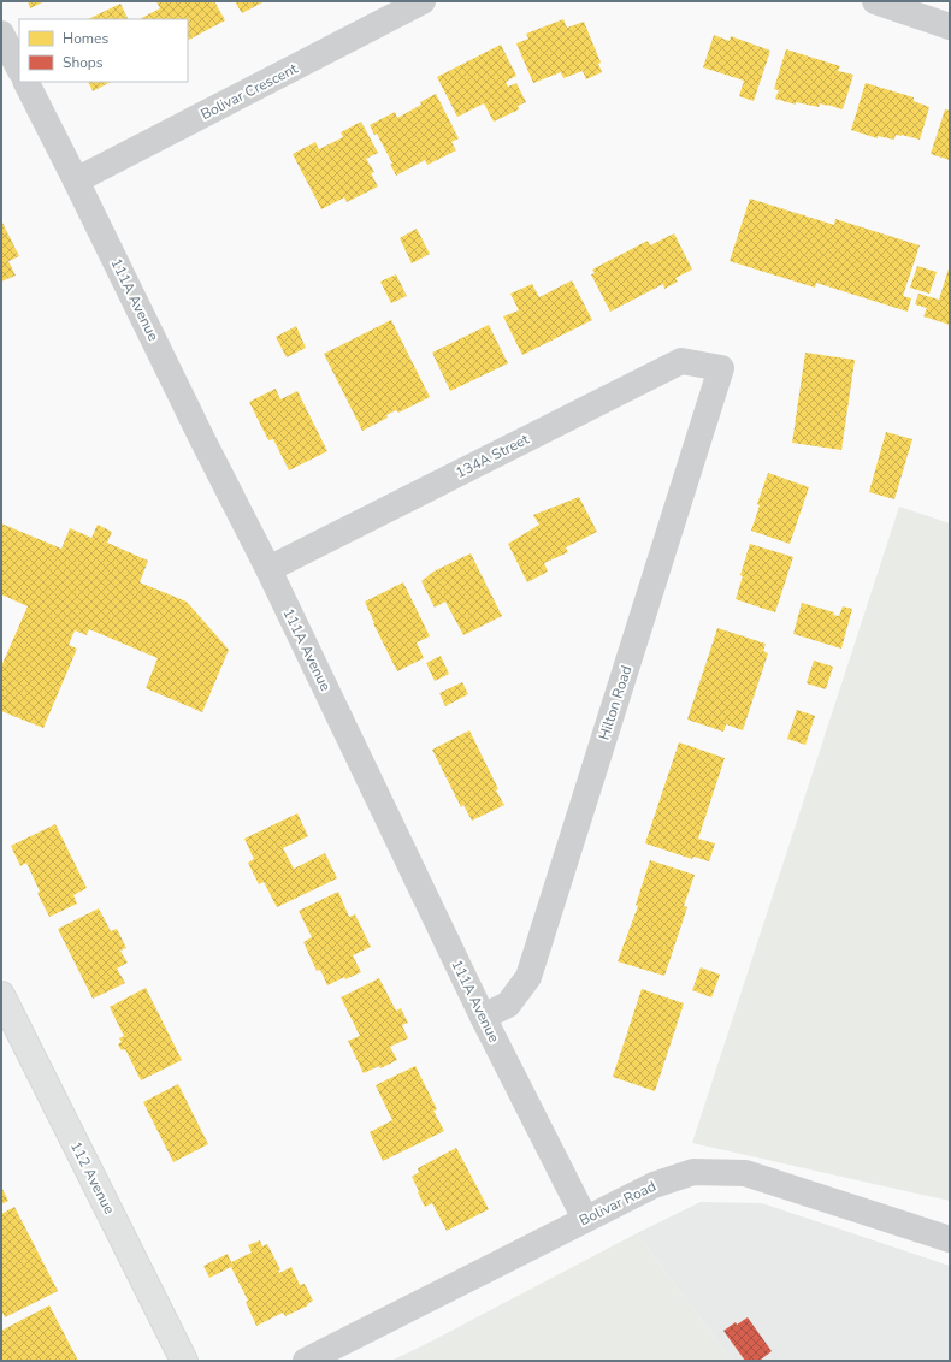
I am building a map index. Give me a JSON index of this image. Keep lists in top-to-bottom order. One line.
{"streets":{"main road":["112 Avenue"],"street":["Bolivar Crescent","111A Avenue","134A Street","Hilton Road","Bolivar Road"]},"crossings":[["Bolivar Crescent","111A Avenue"],["111A Avenue","134A Street"],["111A Avenue","Hilton Road"],["111A Avenue","Bolivar Road"],["134A Street","Hilton Road"]],"legend":["Homes","Shops"]}
